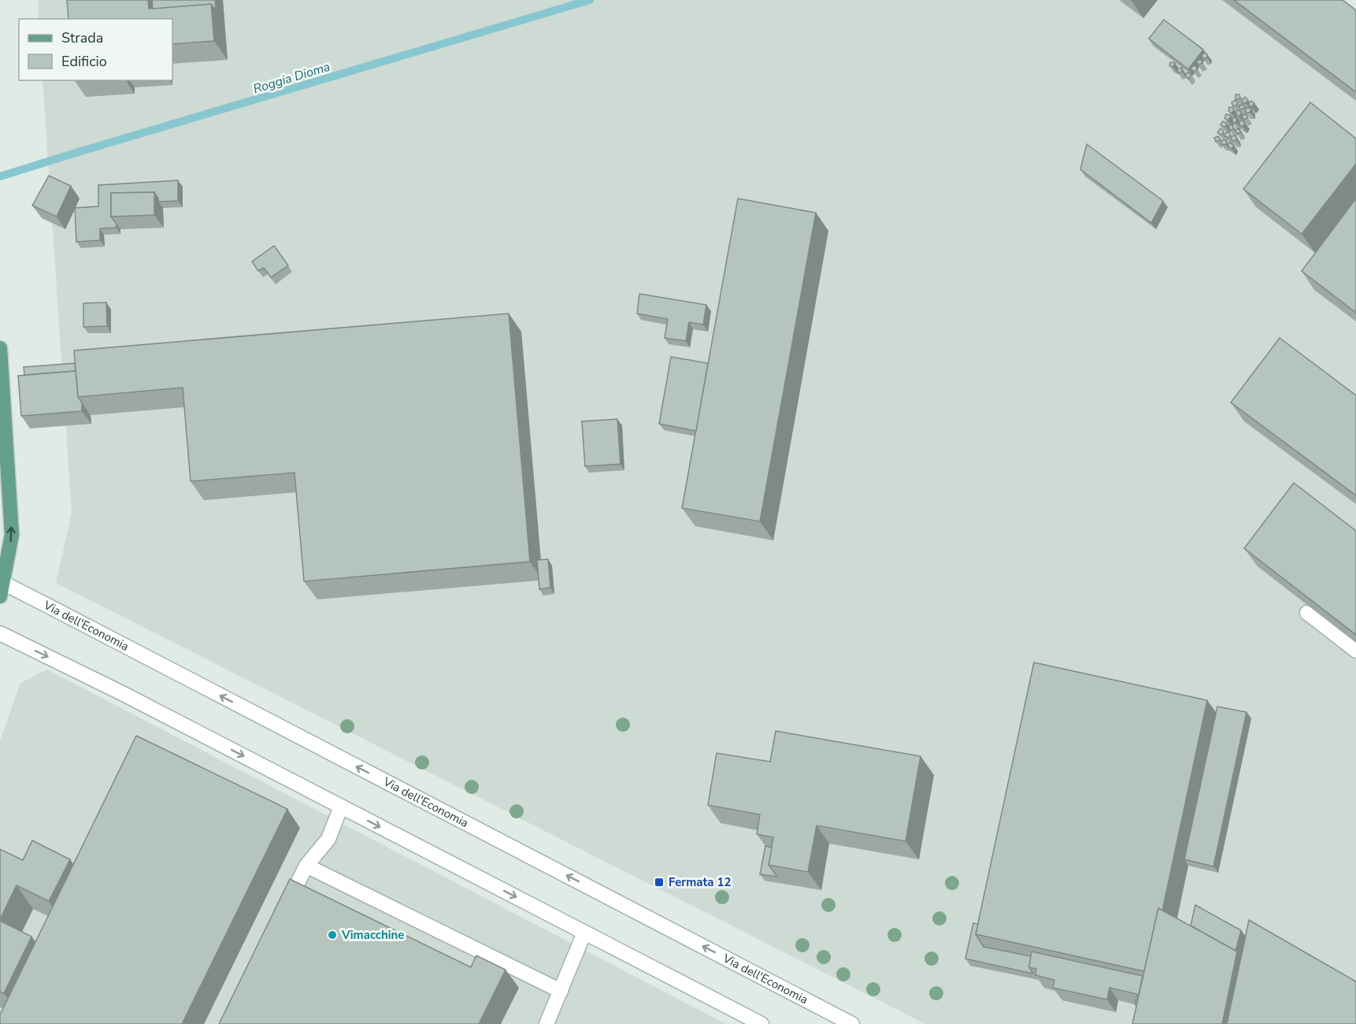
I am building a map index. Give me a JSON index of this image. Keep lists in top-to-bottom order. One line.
{"streets":{"street":["Via dell'Economia"]},"water":["Roggia Dioma"],"places":{"transit":["Fermata 12"],"other":["Vimacchine"]},"legend":["Strada","Edificio"]}
